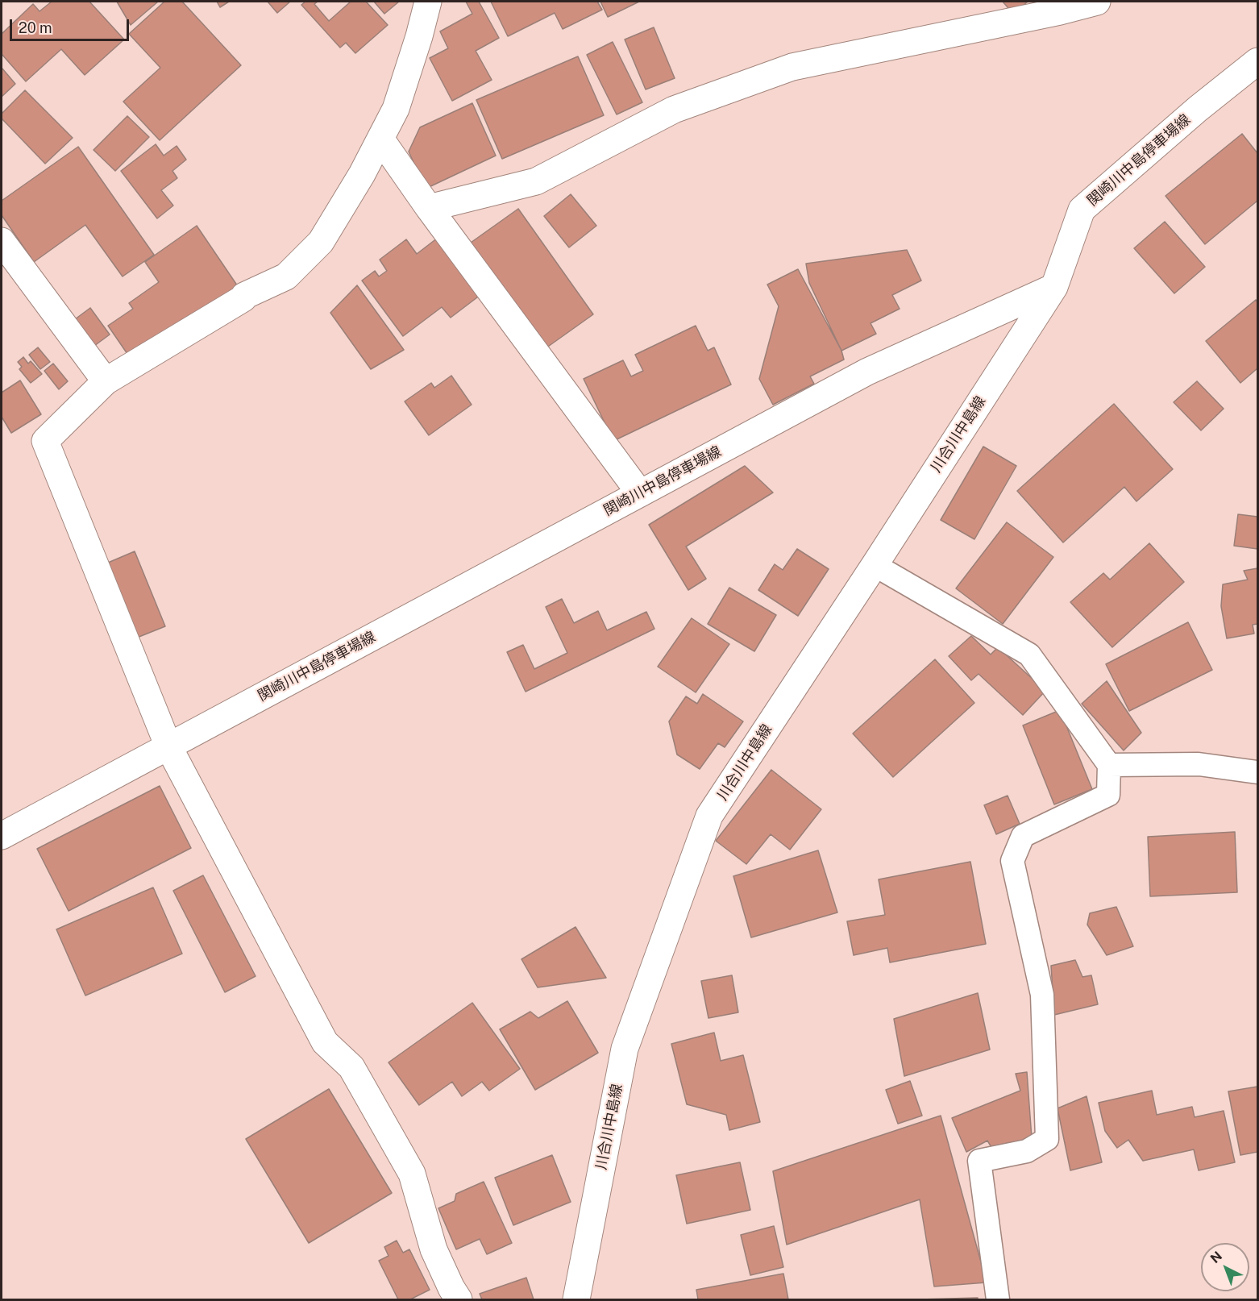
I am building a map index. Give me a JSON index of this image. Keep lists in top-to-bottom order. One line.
{"streets":{"street":["関崎川中島停車場線","川合川中島線"]},"crossings":[["関崎川中島停車場線","川合川中島線"]],"scale_bar":"20 m","north":"top left"}
